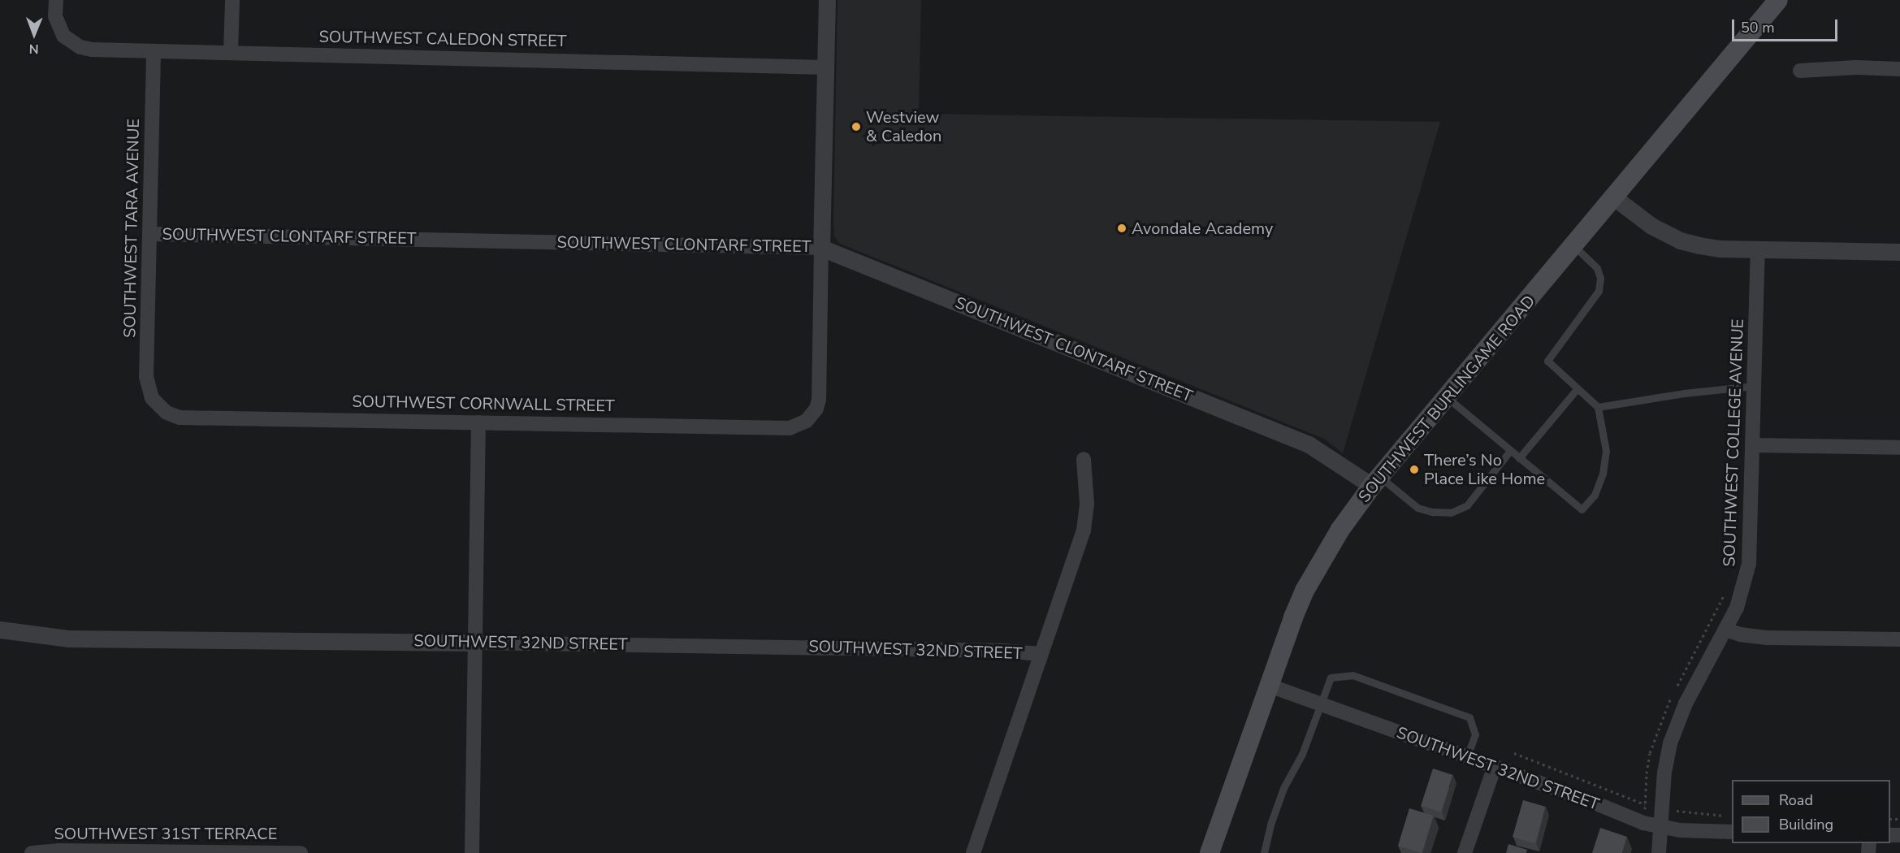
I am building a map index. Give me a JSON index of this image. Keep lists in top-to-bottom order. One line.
{"streets":{"main road":["SOUTHWEST BURLINGAME ROAD"],"street":["SOUTHWEST CALEDON STREET","SOUTHWEST TARA AVENUE","SOUTHWEST CLONTARF STREET","SOUTHWEST CORNWALL STREET","SOUTHWEST COLLEGE AVENUE","SOUTHWEST 32ND STREET","SOUTHWEST 31ST TERRACE"]},"crossings":[["SOUTHWEST CALEDON STREET","SOUTHWEST TARA AVENUE"],["SOUTHWEST TARA AVENUE","SOUTHWEST CLONTARF STREET"],["SOUTHWEST TARA AVENUE","SOUTHWEST CORNWALL STREET"],["SOUTHWEST CLONTARF STREET","SOUTHWEST BURLINGAME ROAD"],["SOUTHWEST CLONTARF STREET","SOUTHWEST CORNWALL STREET"],["SOUTHWEST BURLINGAME ROAD","SOUTHWEST 32ND STREET"],["SOUTHWEST COLLEGE AVENUE","SOUTHWEST 32ND STREET"]],"places":["Westview & Caledon","Avondale Academy","There’s No Place Like Home"],"legend":["Road","Building"],"scale_bar":"50 m","north":"bottom"}
